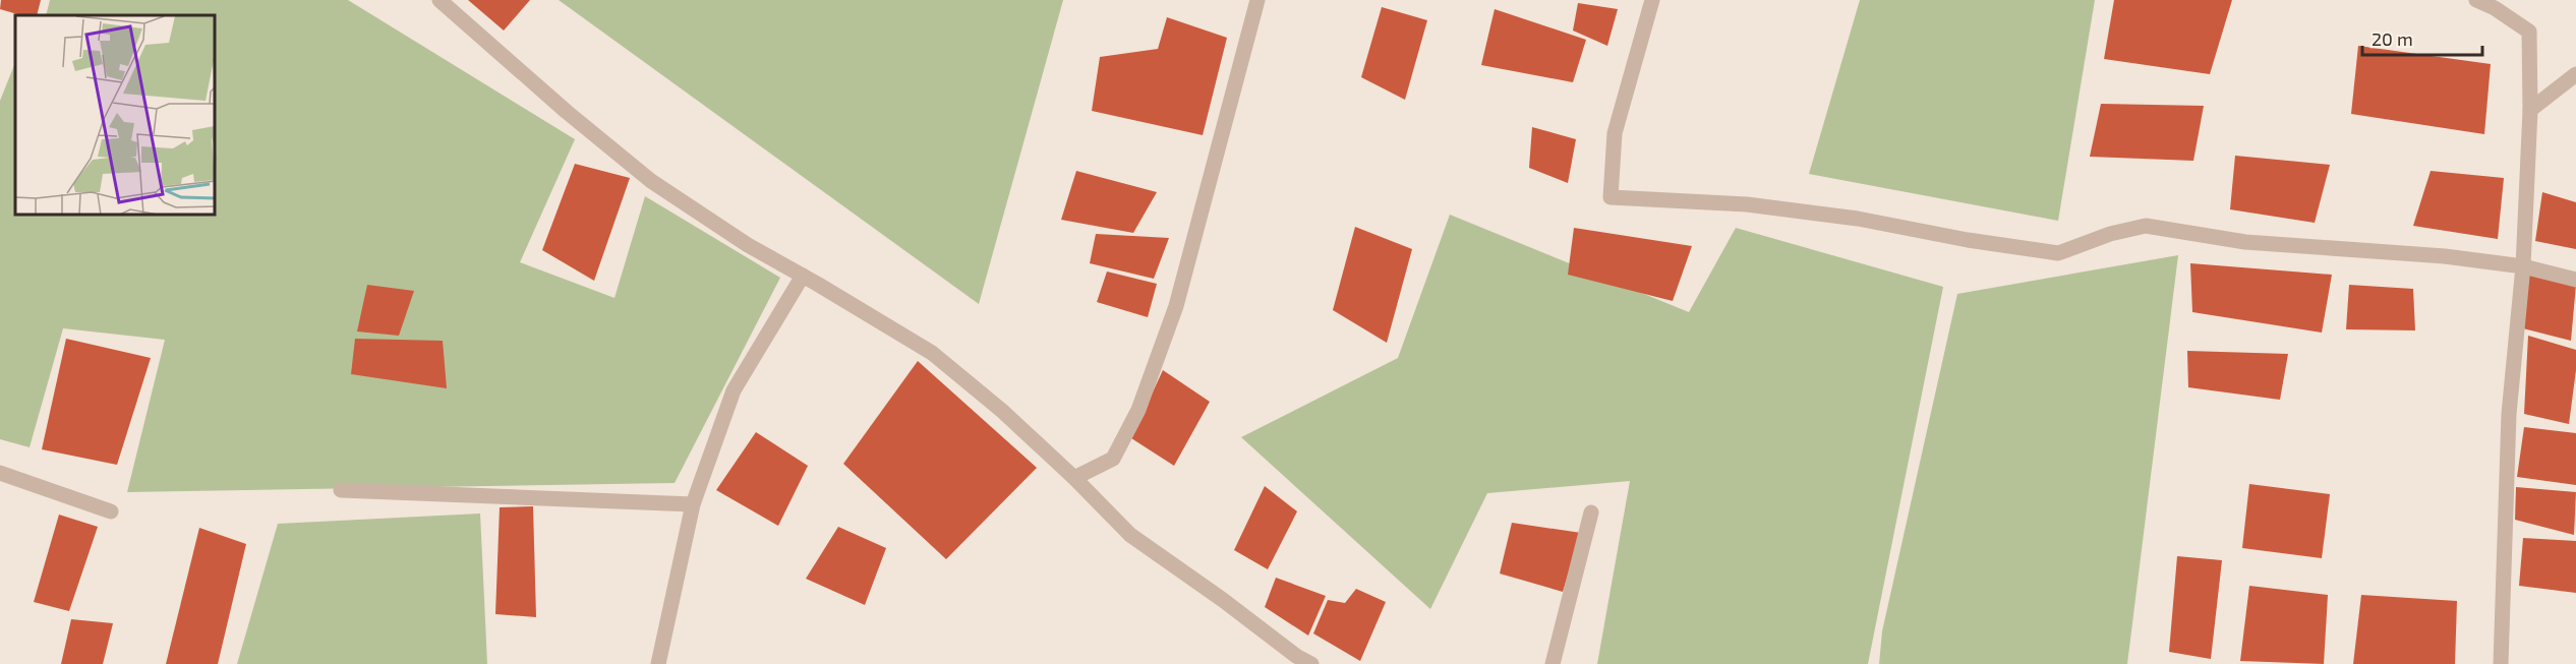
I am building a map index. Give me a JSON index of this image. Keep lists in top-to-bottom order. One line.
{"scale_bar":"20 m"}
